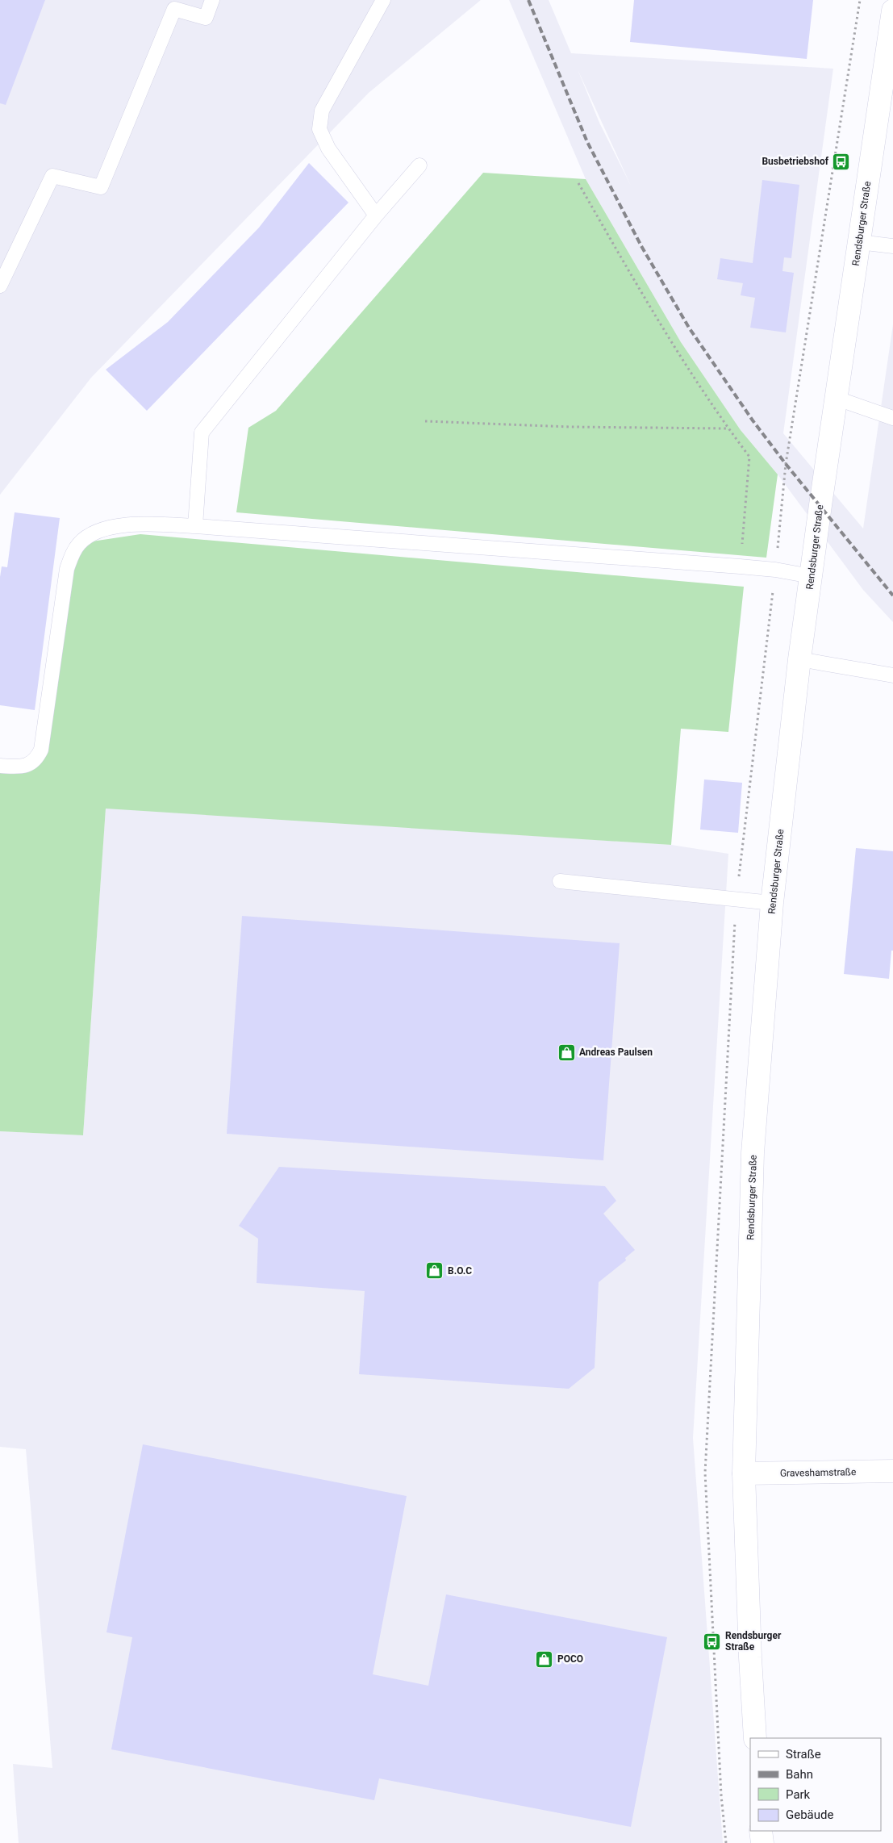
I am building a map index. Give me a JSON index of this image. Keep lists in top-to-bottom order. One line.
{"streets":{"street":["Rendsburger Straße","Graveshamstraße"]},"crossings":[["Rendsburger Straße","Graveshamstraße"]],"places":{"bus stop":["Busbetriebshof","Rendsburger Straße"],"shop":["Andreas Paulsen","B.O.C","POCO"]},"legend":["Straße","Bahn","Park","Gebäude"]}
